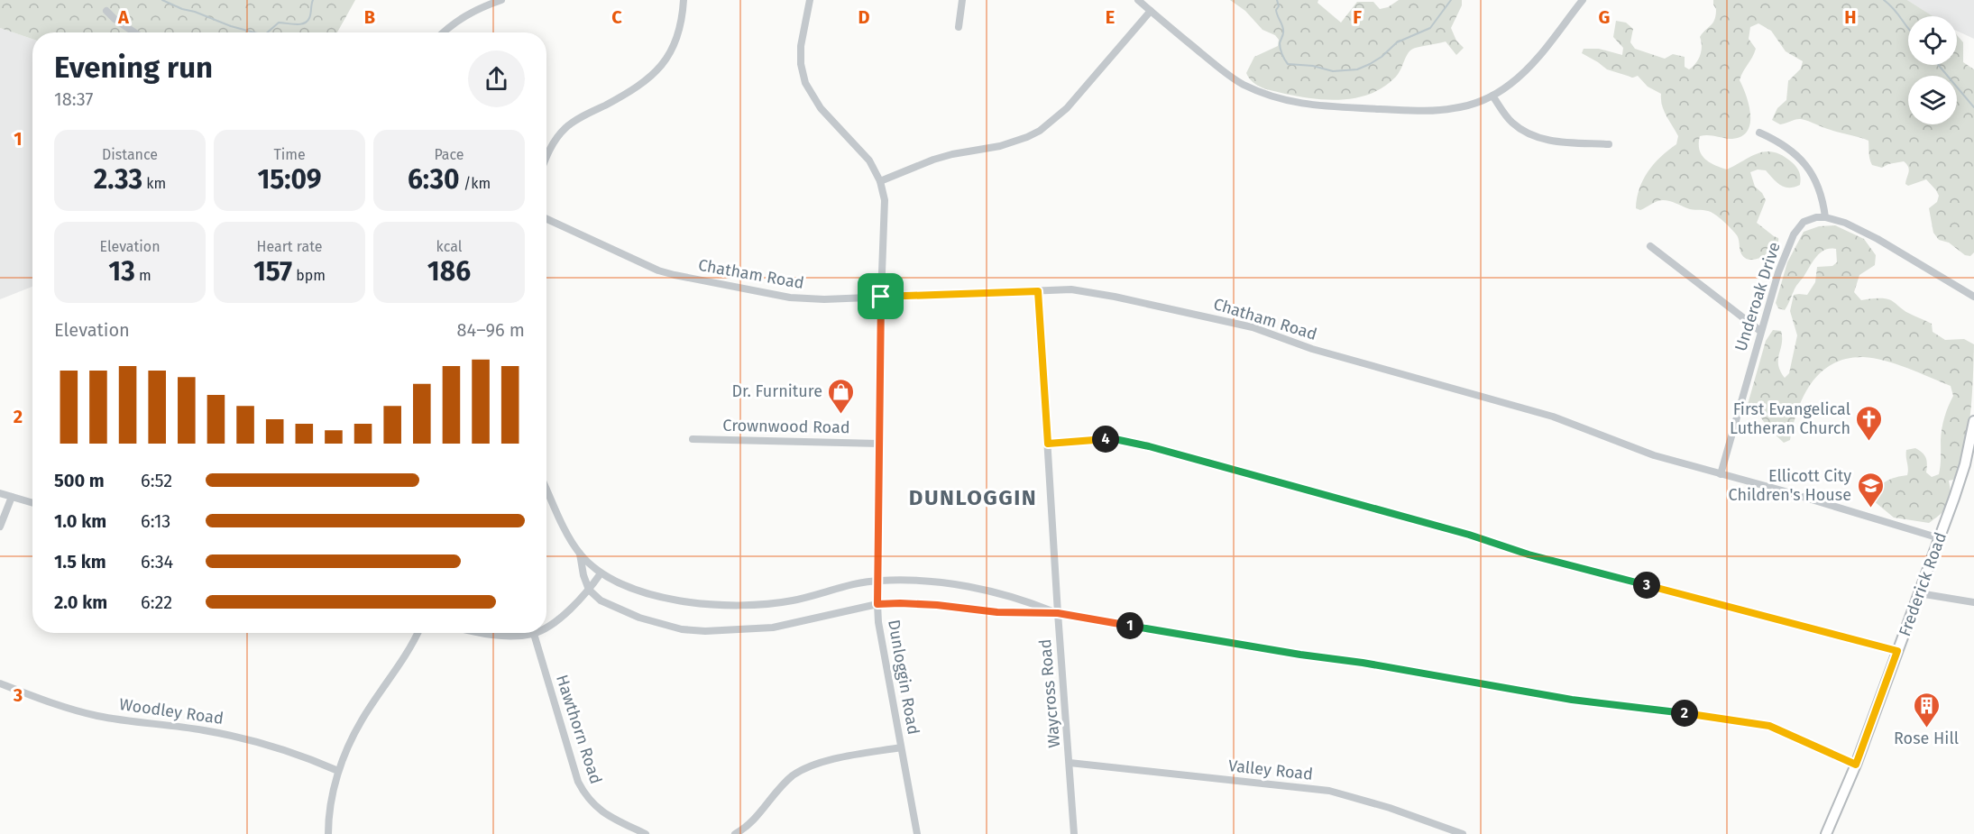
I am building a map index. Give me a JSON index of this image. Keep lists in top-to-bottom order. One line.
{"streets":{"main road":["Frederick Road"],"street":["Chatham Road","Underoak Drive","Crownwood Road","Dunloggin Road","Waycross Road","Woodley Road","Hawthorn Road","Valley Road"]},"crossings":[["Chatham Road","Underoak Drive"],["Chatham Road","Frederick Road"],["Chatham Road","Dunloggin Road"],["Chatham Road","Waycross Road"],["Crownwood Road","Dunloggin Road"],["Waycross Road","Valley Road"]],"districts":["DUNLOGGIN"],"places":{"shop":["Dr. Furniture"],"church":["First Evangelical Lutheran Church"],"school or university":["Ellicott City Children's House"],"building":["Rose Hill"]},"page":{"heading":["Evening run","18:37"],"stats":[["Distance","2.33 km"],["Time","15:09"],["Pace","6:30 /km"],["Elevation","13 m"],["Heart rate","157 bpm"],["kcal","186"]],"chart":["Elevation","84–96 m"],"pins":["4","3","1","2"],"list":[{"name":"500 m","note":"6:52"},{"name":"1.0 km","note":"6:13"},{"name":"1.5 km","note":"6:34"},{"name":"2.0 km","note":"6:22"}]},"grid":{"columns":["A","B","C","D","E","F","G","H"],"rows":["1","2","3"]}}
